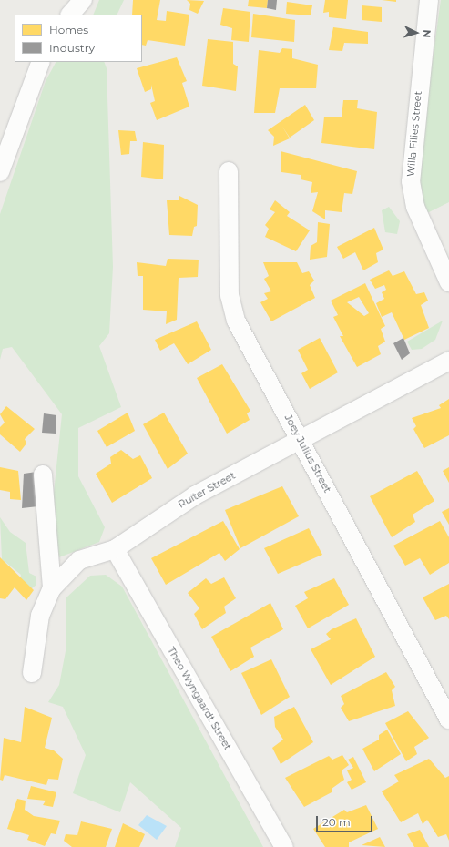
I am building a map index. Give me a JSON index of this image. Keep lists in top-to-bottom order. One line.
{"streets":{"street":["Willa Filies Street","Joey Julius Street","Ruiter Street","Theo Wyngaardt Street"]},"crossings":[["Joey Julius Street","Ruiter Street"],["Ruiter Street","Theo Wyngaardt Street"]],"legend":["Homes","Industry"],"scale_bar":"20 m","north":"right"}
